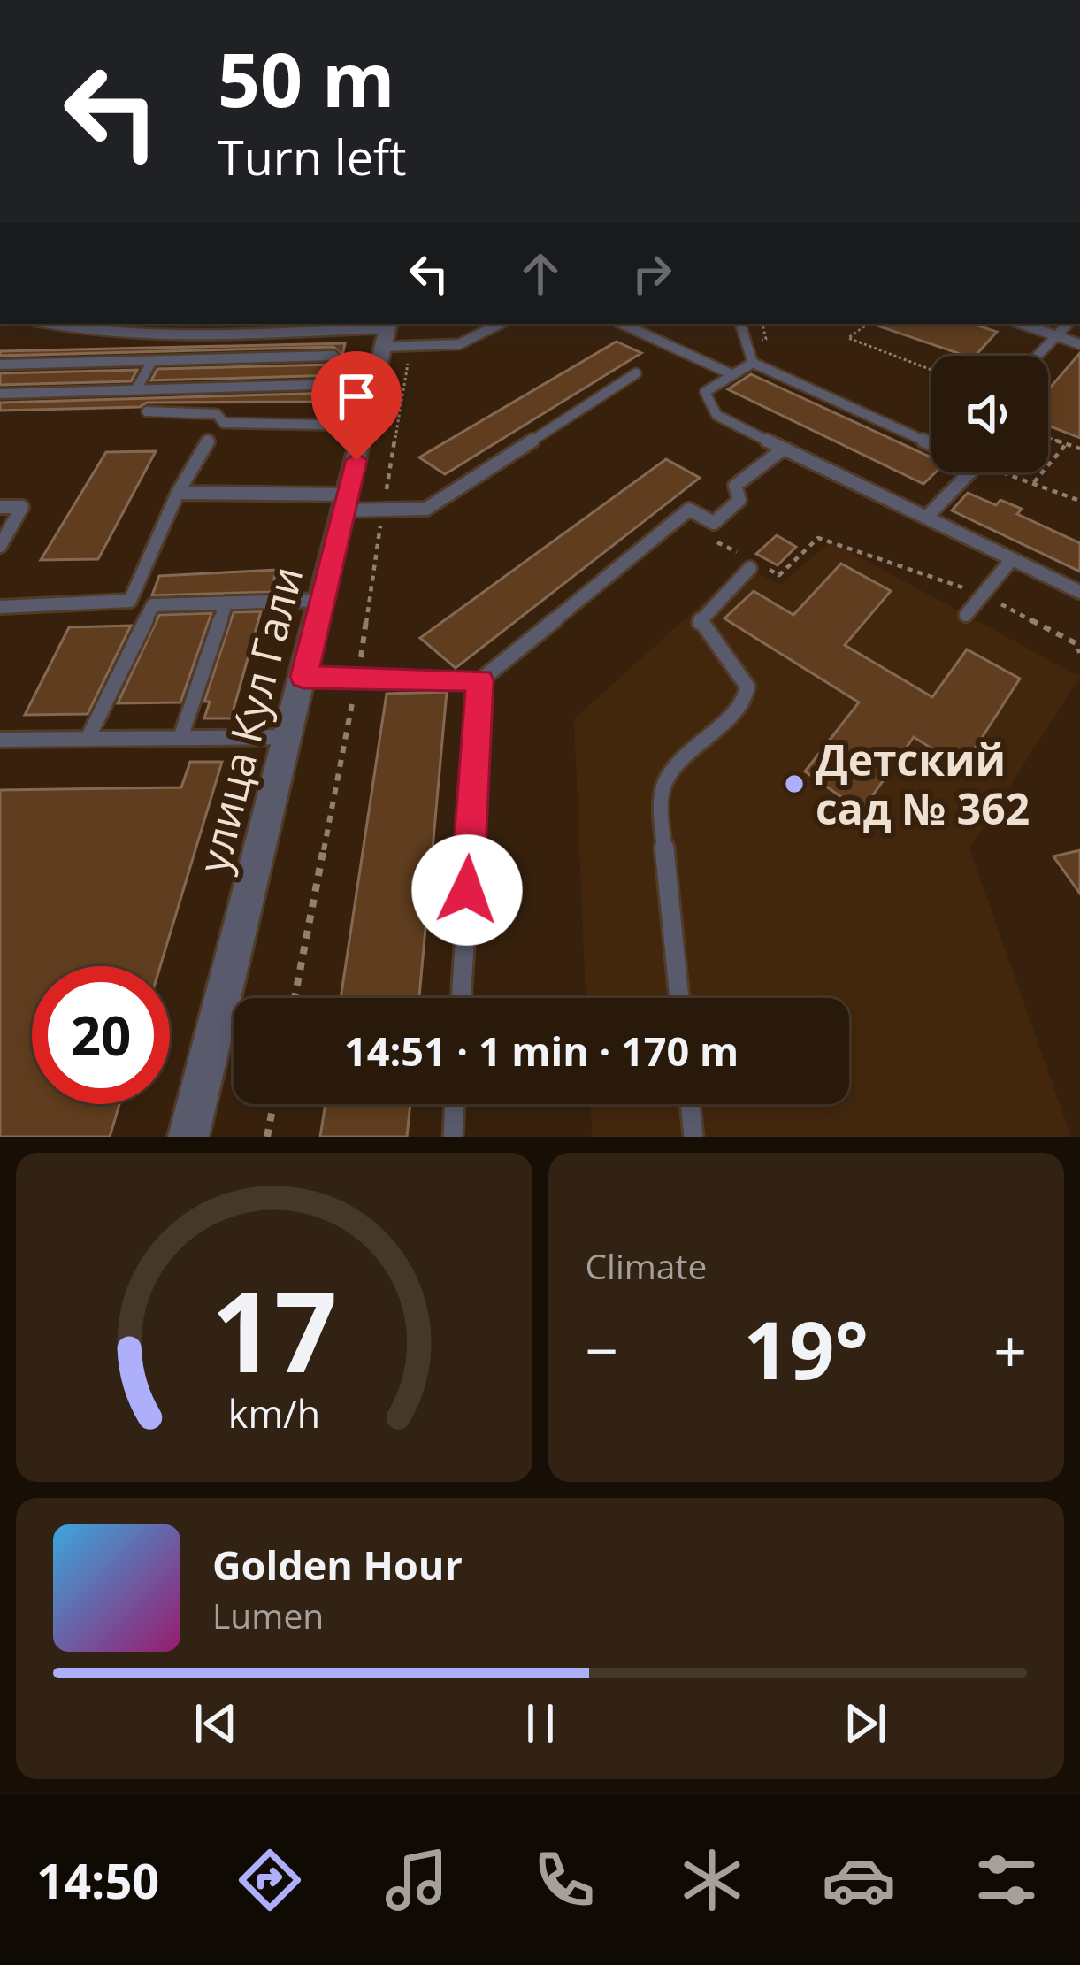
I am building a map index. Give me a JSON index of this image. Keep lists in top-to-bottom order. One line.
{"streets":{"street":["улица Кул Гали"]},"places":["Детский сад № 362"],"page":{"turn":["50 m","Turn left"],"limit":"20","trip":"14:51 · 1 min · 170 m","tile":"Climate","heat":["−","19°","+"],"song":["Golden Hour","Lumen"],"tabs":"14:50","gauge":["17","km/h"]}}
